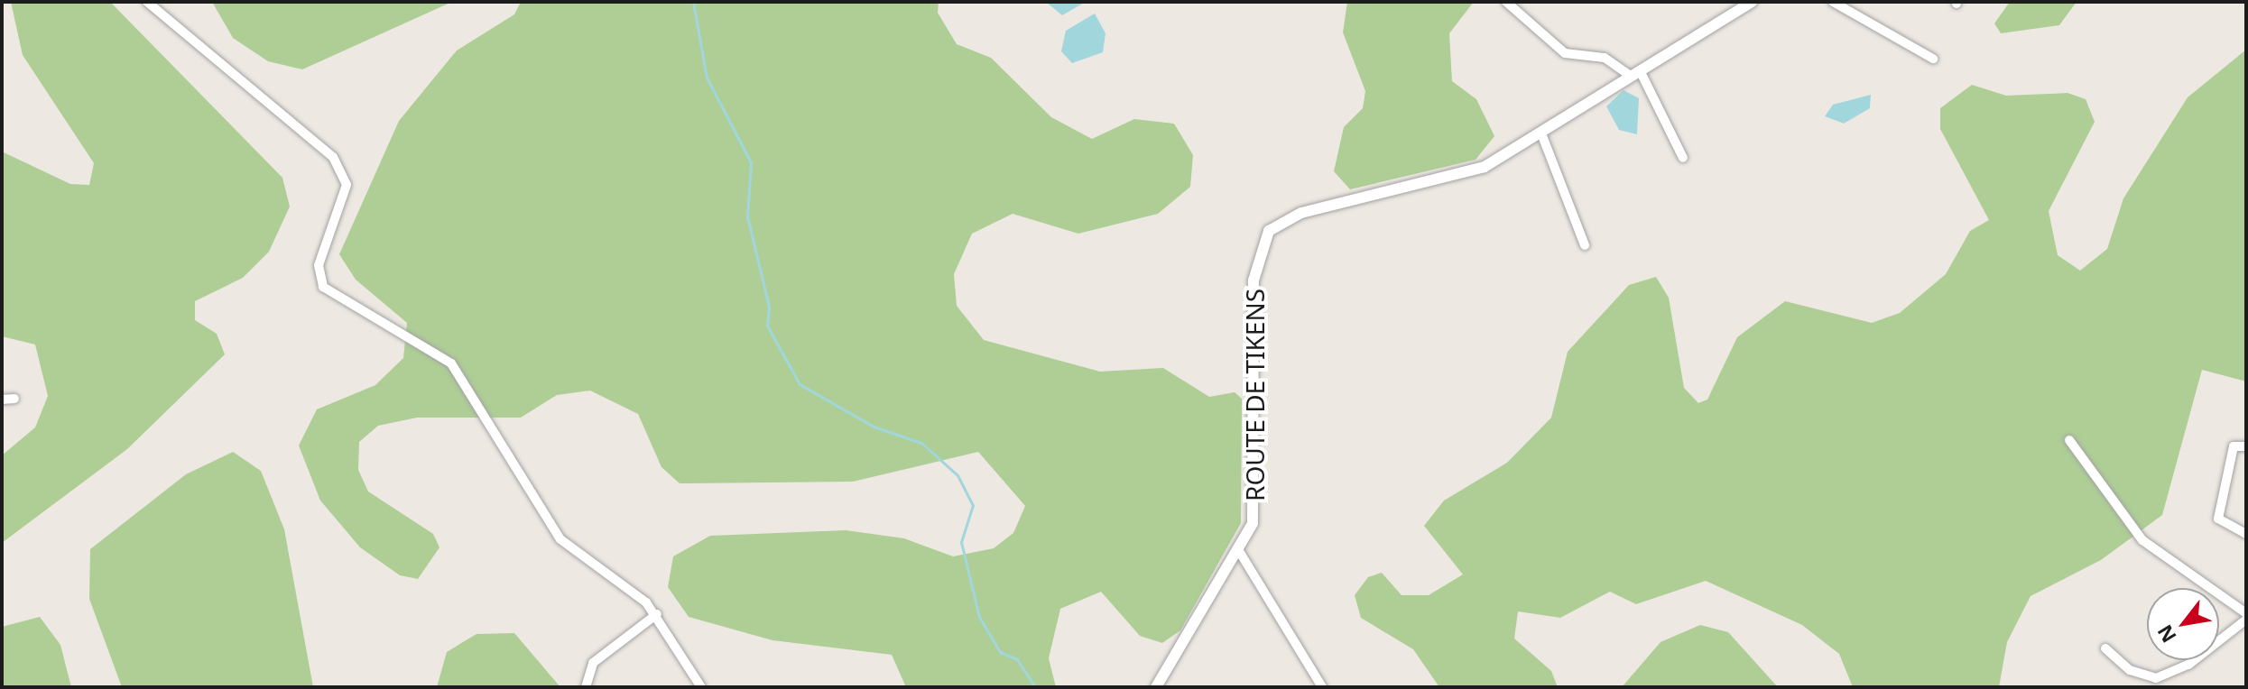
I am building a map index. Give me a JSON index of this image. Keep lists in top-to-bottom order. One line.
{"streets":{"street":["ROUTE DE TIKENS"]},"north":"bottom left"}
